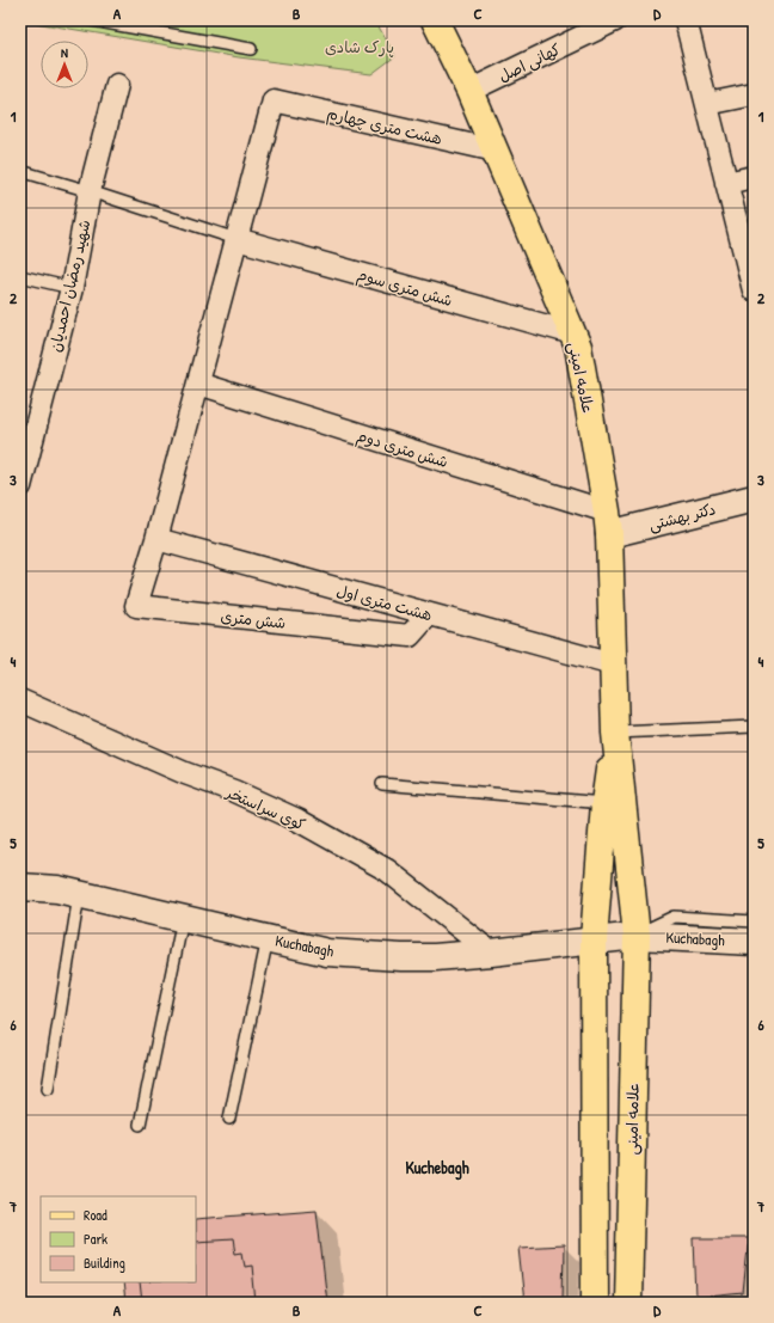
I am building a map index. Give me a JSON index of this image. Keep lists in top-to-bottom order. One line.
{"streets":{"main road":["علامه امینی","دکتر بهشتی","Kuchabagh"],"street":["کهانی اصل","هشت متری چهارم","شهید رمضان احمدیان","شش متری سوم","شش متری دوم","هشت متری اول","شش متری","کوی سراستخر"]},"crossings":[["کهانی اصل","علامه امینی"],["هشت متری چهارم","شش متری سوم"],["هشت متری چهارم","علامه امینی"],["شش متری سوم","علامه امینی"],["علامه امینی","شش متری دوم"],["علامه امینی","دکتر بهشتی"],["علامه امینی","هشت متری اول"],["علامه امینی","Kuchabagh"],["شش متری دوم","دکتر بهشتی"],["هشت متری اول","شش متری"],["کوی سراستخر","Kuchabagh"]],"districts":["Kuchebagh"],"parks":["پارک شادی"],"legend":["Road","Park","Building"],"north":"top","grid":{"columns":["A","B","C","D"],"rows":["1","2","3","4","5","6","7"]}}
